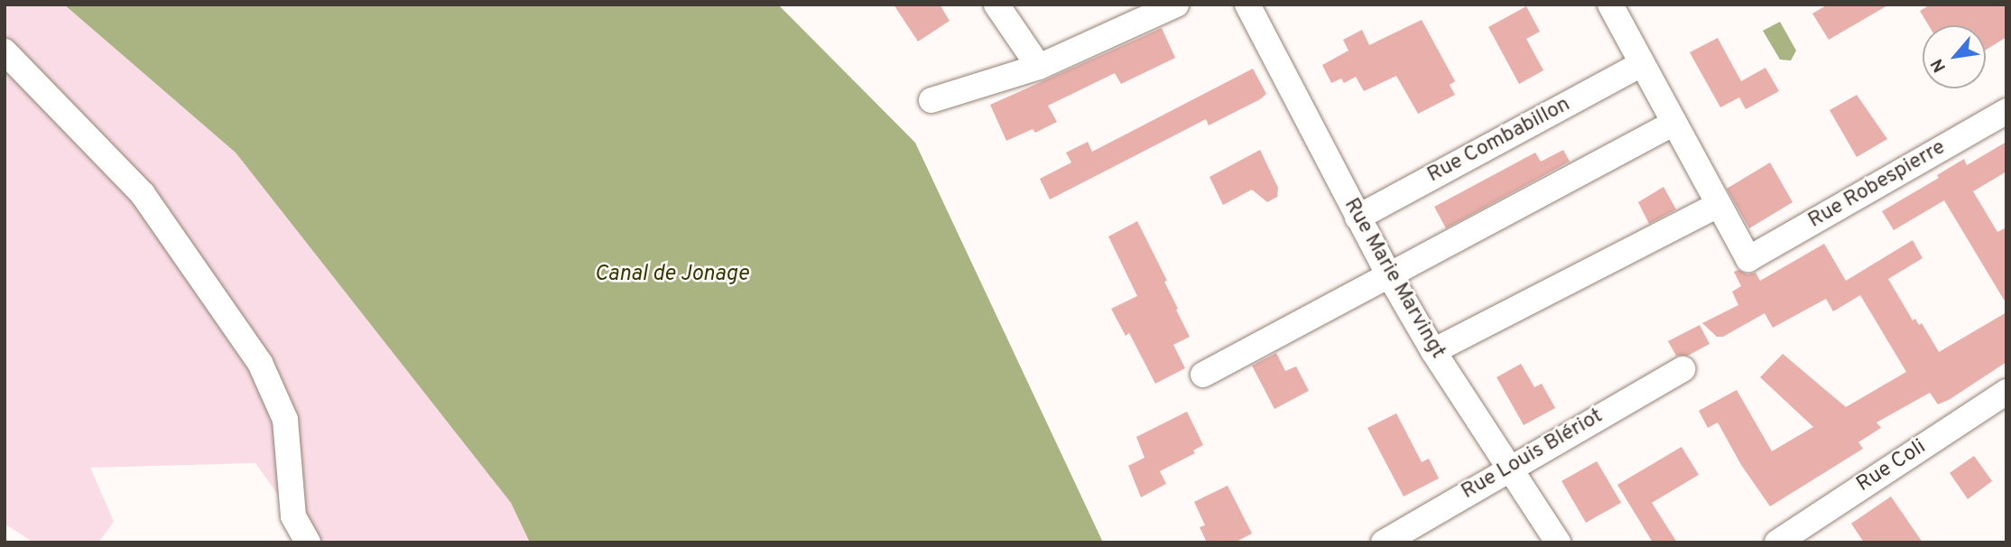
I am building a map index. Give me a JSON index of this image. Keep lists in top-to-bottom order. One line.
{"streets":{"street":["Rue Combabillon","Rue Robespierre","Rue Marie Marvingt","Rue Louis Blériot","Rue Coli"]},"crossings":[["Rue Combabillon","Rue Marie Marvingt"],["Rue Marie Marvingt","Rue Louis Blériot"]],"water":["Canal de Jonage"],"north":"bottom left"}
